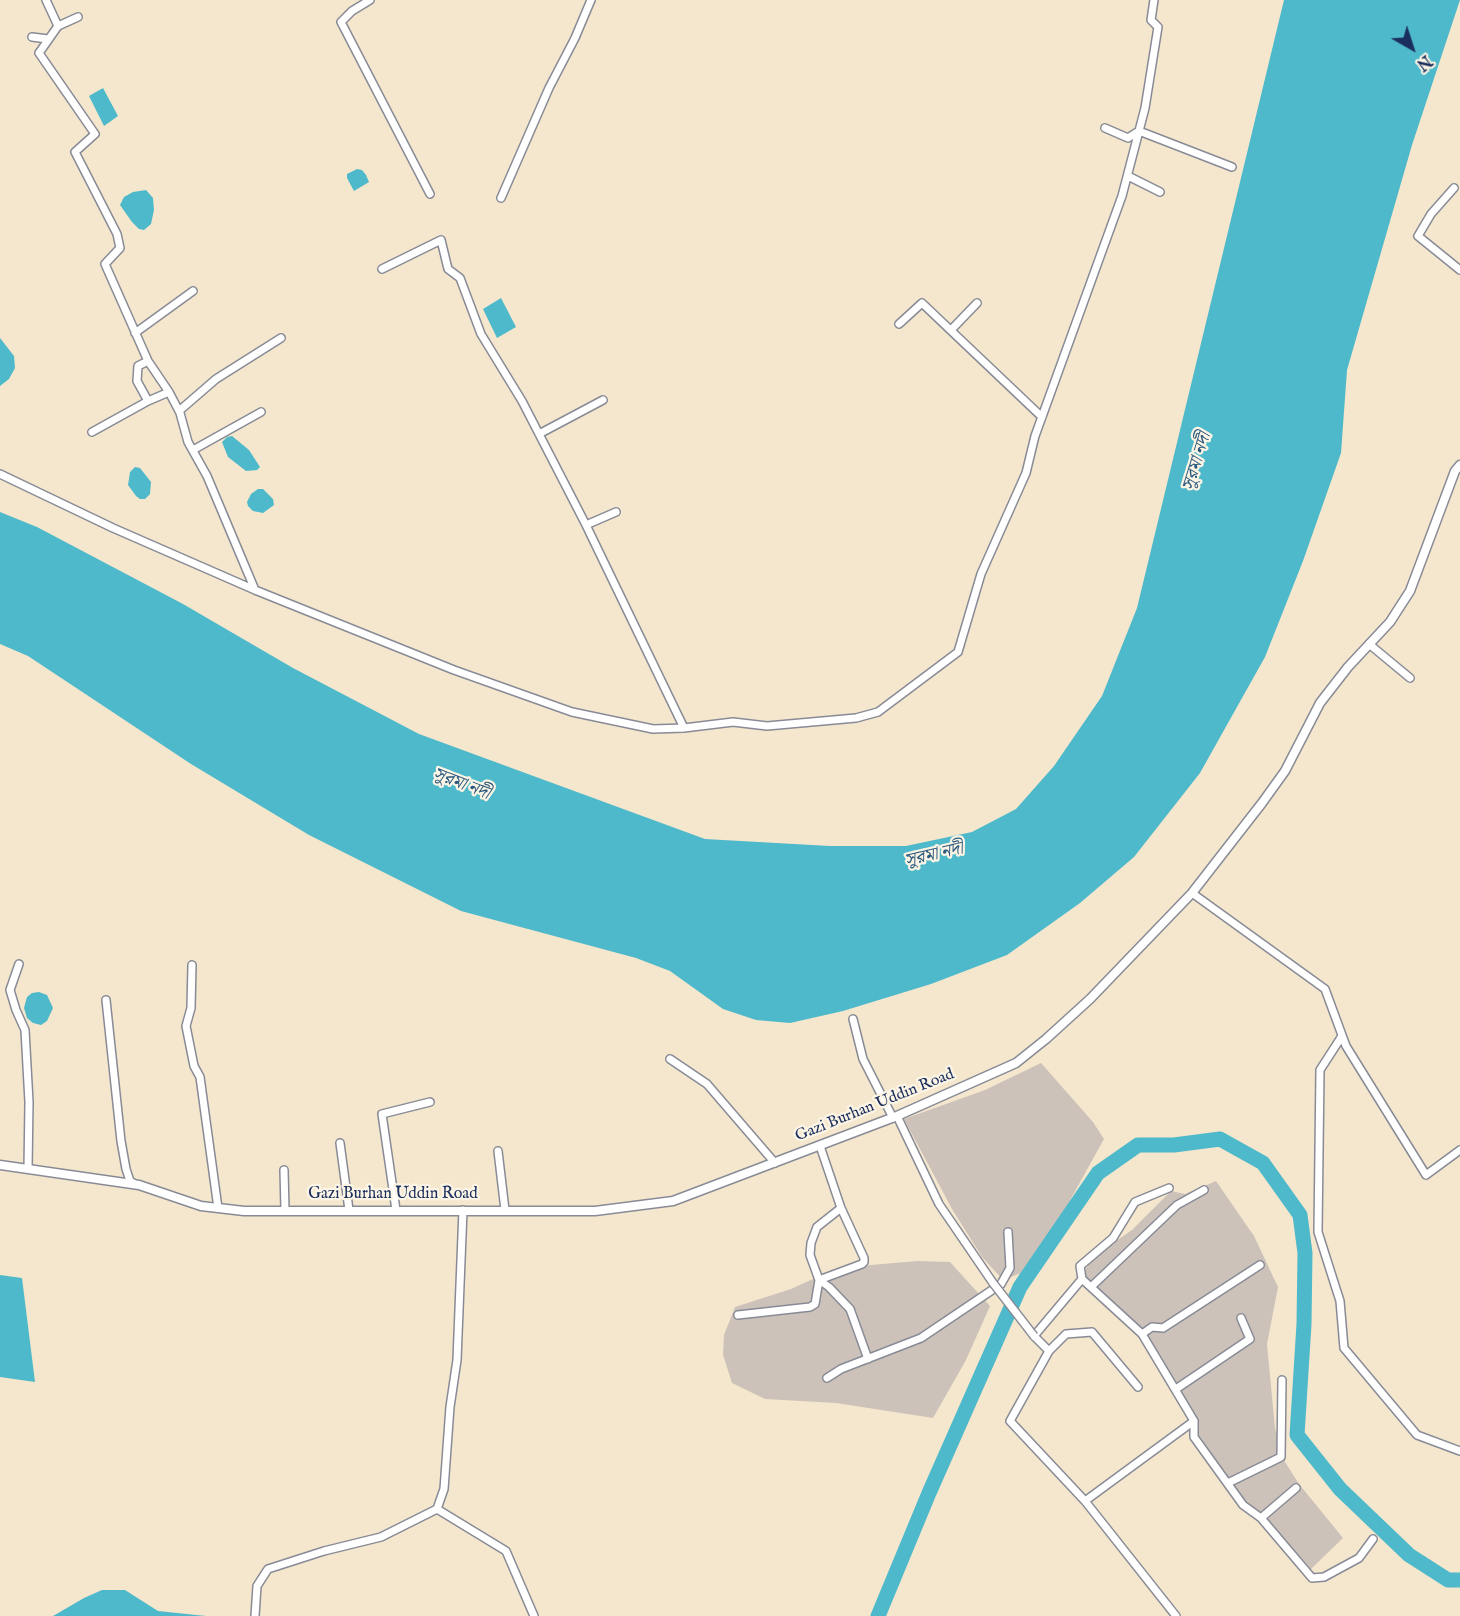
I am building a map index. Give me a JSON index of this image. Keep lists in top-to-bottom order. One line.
{"streets":{"street":["Gazi Burhan Uddin Road"]},"water":["সুরমা নদী"],"north":"bottom right"}
